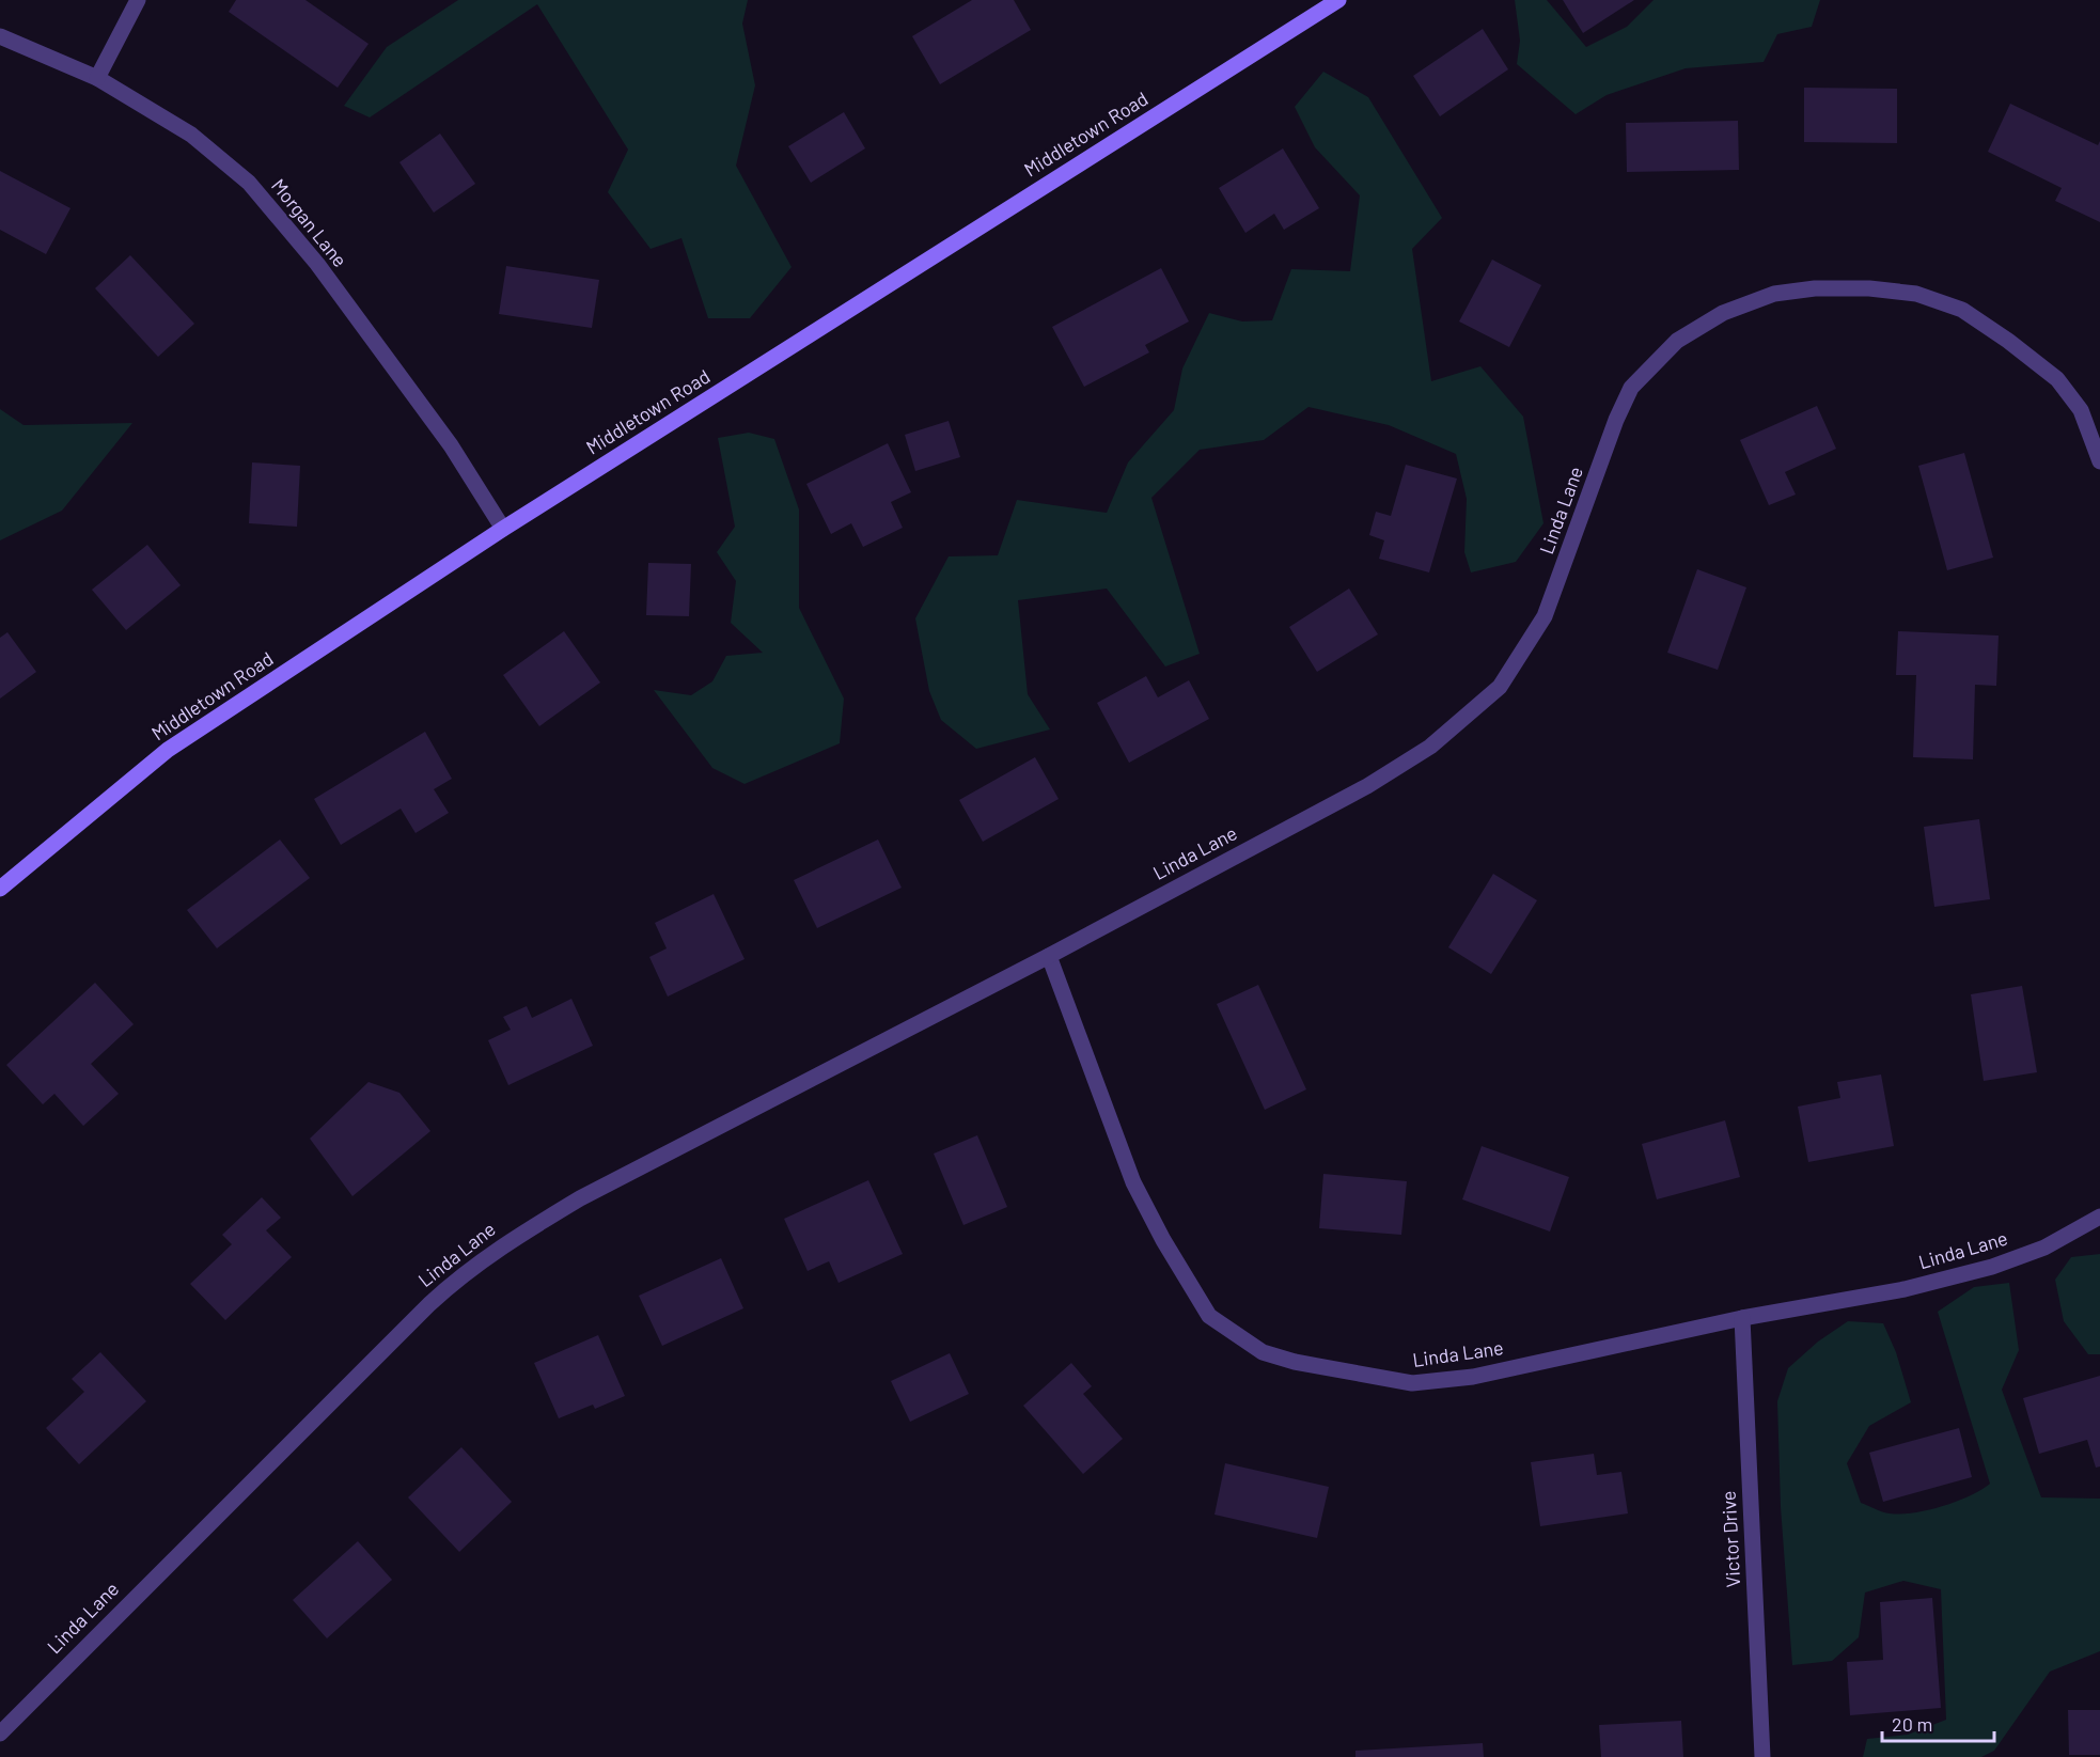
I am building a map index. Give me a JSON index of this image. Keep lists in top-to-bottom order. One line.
{"streets":{"street":["Middletown Road","Morgan Lane","Linda Lane","Victor Drive"]},"crossings":[["Middletown Road","Morgan Lane"],["Linda Lane","Victor Drive"]],"scale_bar":"20 m"}
